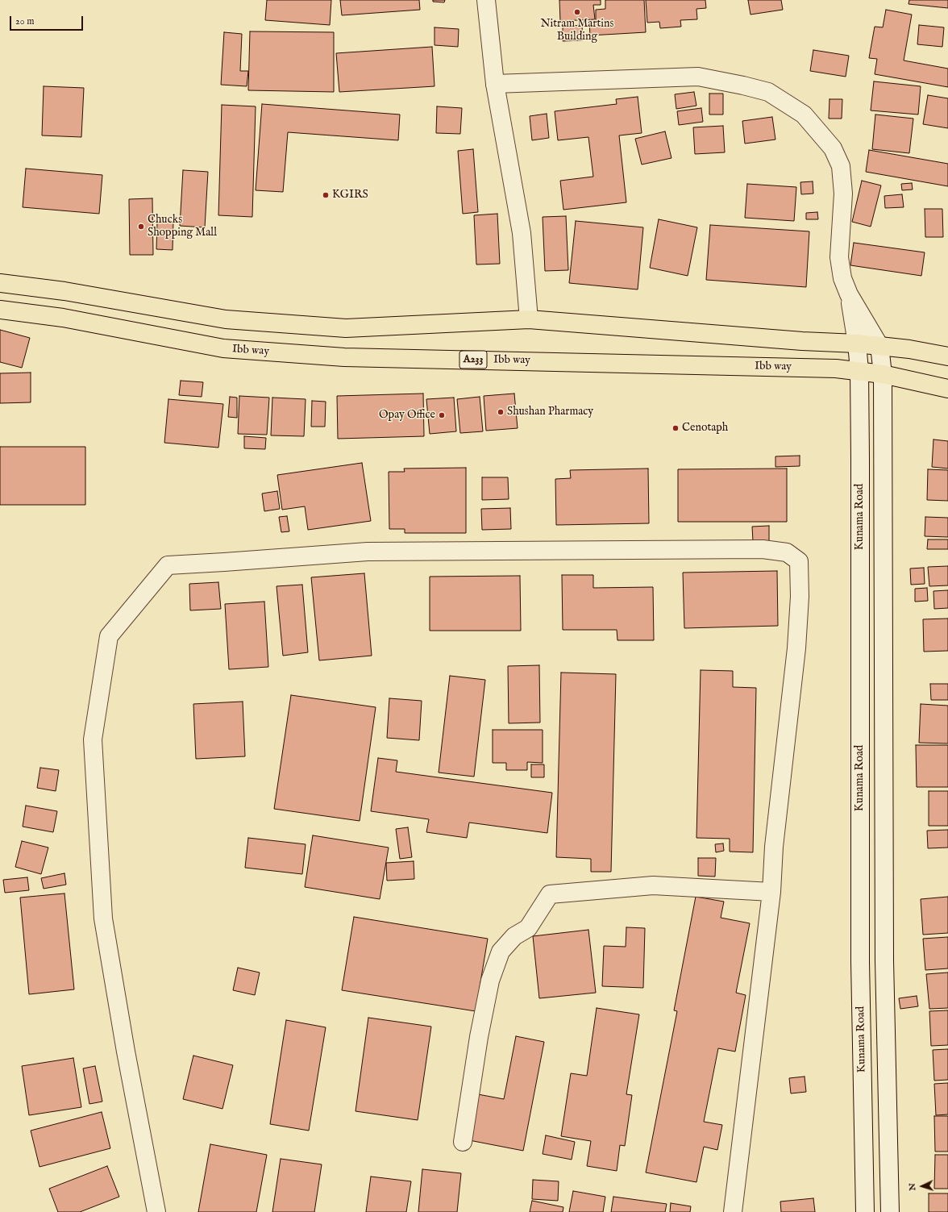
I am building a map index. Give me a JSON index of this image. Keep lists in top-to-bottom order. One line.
{"streets":{"highway":["Ibb way","A233"],"street":["Kunama Road"]},"crossings":[["Ibb way","Kunama Road"]],"places":["Nitram Martins Building","KGIRS","Chucks Shopping Mall","Shushan Pharmacy","Opay Office","Cenotaph"],"scale_bar":"20 m","north":"left"}
